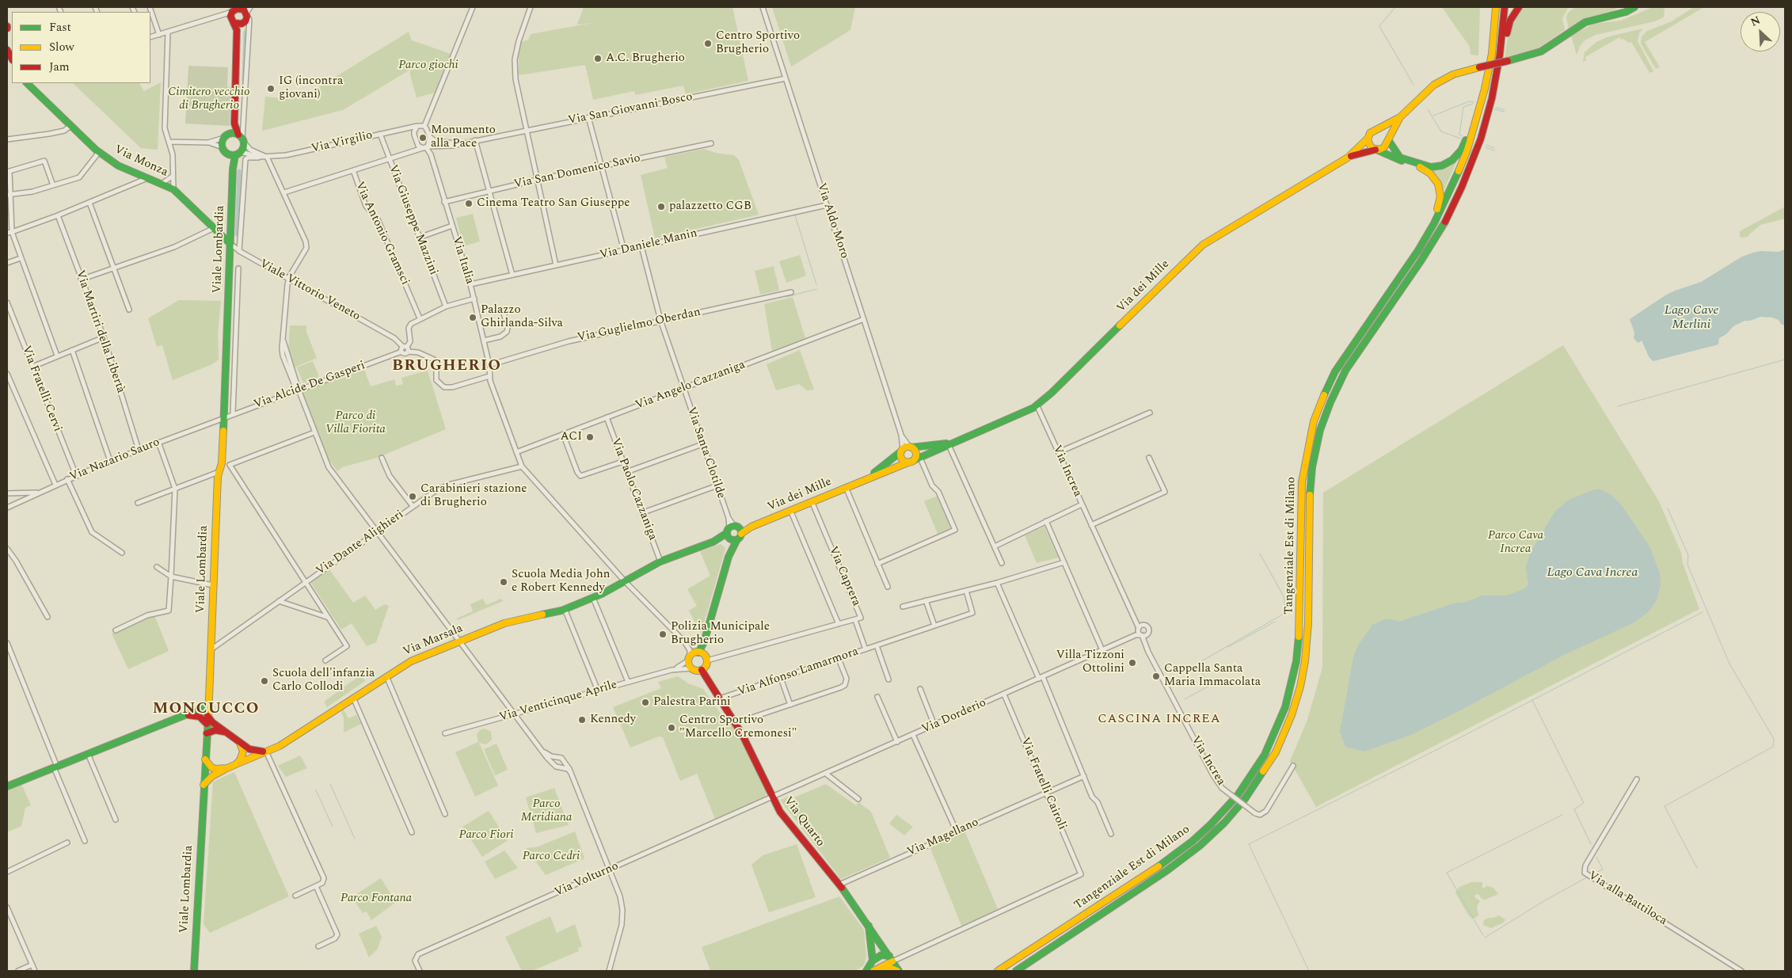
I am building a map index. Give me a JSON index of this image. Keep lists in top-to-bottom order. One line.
{"streets":{"main road":["Via Monza","Viale Lombardia","Via dei Mille","Tangenziale Est di Milano","Via Marsala","Via Quarto"],"street":["Via San Giovanni Bosco","Via Virgilio","Via San Domenico Savio","Via Giuseppe Mazzini","Via Aldo Moro","Via Antonio Gramsci","Via Daniele Manin","Via Italia","Viale Vittorio Veneto","Via Guglielmo Oberdan","Via Martiri della Libertà","Via Alcide De Gasperi","Via Angelo Cazzaniga","Via Fratelli Cervi","Via Santa Clotilde","Via Nazario Sauro","Via Increa","Via Paolo Cazzaniga","Via Dante Alighieri","Via Caprera","Via Alfonso Lamarmora","Via Venticinque Aprile","Via Dorderio","Via Fratelli Cairoli","Via Magellano","Via Volturno","Via alla Battiloca"]},"crossings":[["Via San Giovanni Bosco","Via Giuseppe Mazzini"],["Via San Giovanni Bosco","Via Aldo Moro"],["Via San Giovanni Bosco","Via Antonio Gramsci"],["Via San Giovanni Bosco","Via Italia"],["Via Virgilio","Via Giuseppe Mazzini"],["Via Virgilio","Viale Lombardia"],["Via Virgilio","Via Italia"],["Via Monza","Viale Lombardia"],["Via Monza","Viale Vittorio Veneto"],["Via San Domenico Savio","Via Italia"],["Via Aldo Moro","Via Daniele Manin"],["Via Aldo Moro","Via dei Mille"],["Via Aldo Moro","Via Angelo Cazzaniga"],["Via Daniele Manin","Via Italia"],["Via Daniele Manin","Via Santa Clotilde"],["Viale Lombardia","Viale Vittorio Veneto"],["Viale Lombardia","Via Alcide De Gasperi"],["Viale Lombardia","Via Nazario Sauro"],["Viale Lombardia","Via Dante Alighieri"],["Viale Lombardia","Via Marsala"],["Via Italia","Via Guglielmo Oberdan"],["Via Italia","Via Angelo Cazzaniga"],["Via Italia","Via Dante Alighieri"],["Via dei Mille","Via Santa Clotilde"],["Via dei Mille","Via Increa"],["Via dei Mille","Via Paolo Cazzaniga"],["Via dei Mille","Via Caprera"],["Via dei Mille","Via Marsala"],["Via Guglielmo Oberdan","Via Santa Clotilde"],["Via Martiri della Libertà","Via Nazario Sauro"],["Via Alcide De Gasperi","Via Nazario Sauro"],["Via Angelo Cazzaniga","Via Santa Clotilde"],["Via Angelo Cazzaniga","Via Paolo Cazzaniga"],["Via Fratelli Cervi","Via Nazario Sauro"],["Via Increa","Via Dorderio"],["Via Caprera","Via Alfonso Lamarmora"],["Via Alfonso Lamarmora","Via Quarto"],["Via Venticinque Aprile","Via Quarto"],["Via Dorderio","Via Fratelli Cairoli"],["Via Dorderio","Via Quarto"],["Via Dorderio","Via Volturno"],["Via Fratelli Cairoli","Via Quarto"],["Via Fratelli Cairoli","Via Magellano"],["Via Quarto","Via Magellano"],["Via Quarto","Via Volturno"]],"districts":["BRUGHERIO","MONCUCCO","CASCINA INCREA"],"water":["Lago Cave Merlini","Lago Cava Increa"],"parks":["Parco giochi","Cimitero vecchio di Brugherio","Parco di Villa Fiorita","Parco Cava Increa","Parco Meridiana","Parco Fiori","Parco Cedri","Parco Fontana"],"places":["Centro Sportivo Brugherio","A.C. Brugherio","IG (incontra giovani)","Monumento alla Pace","Cinema Teatro San Giuseppe","palazzetto CGB","Palazzo Ghirlanda-Silva","ACI","Carabinieri stazione di Brugherio","Scuola Media John e Robert Kennedy","Polizia Municipale Brugherio","Villa Tizzoni Ottolini","Cappella Santa Maria Immacolata","Scuola dell'infanzia Carlo Collodi","Palestra Parini","Kennedy","Centro Sportivo \"Marcello Cremonesi\""],"legend":["Fast","Slow","Jam"],"north":"top left"}
